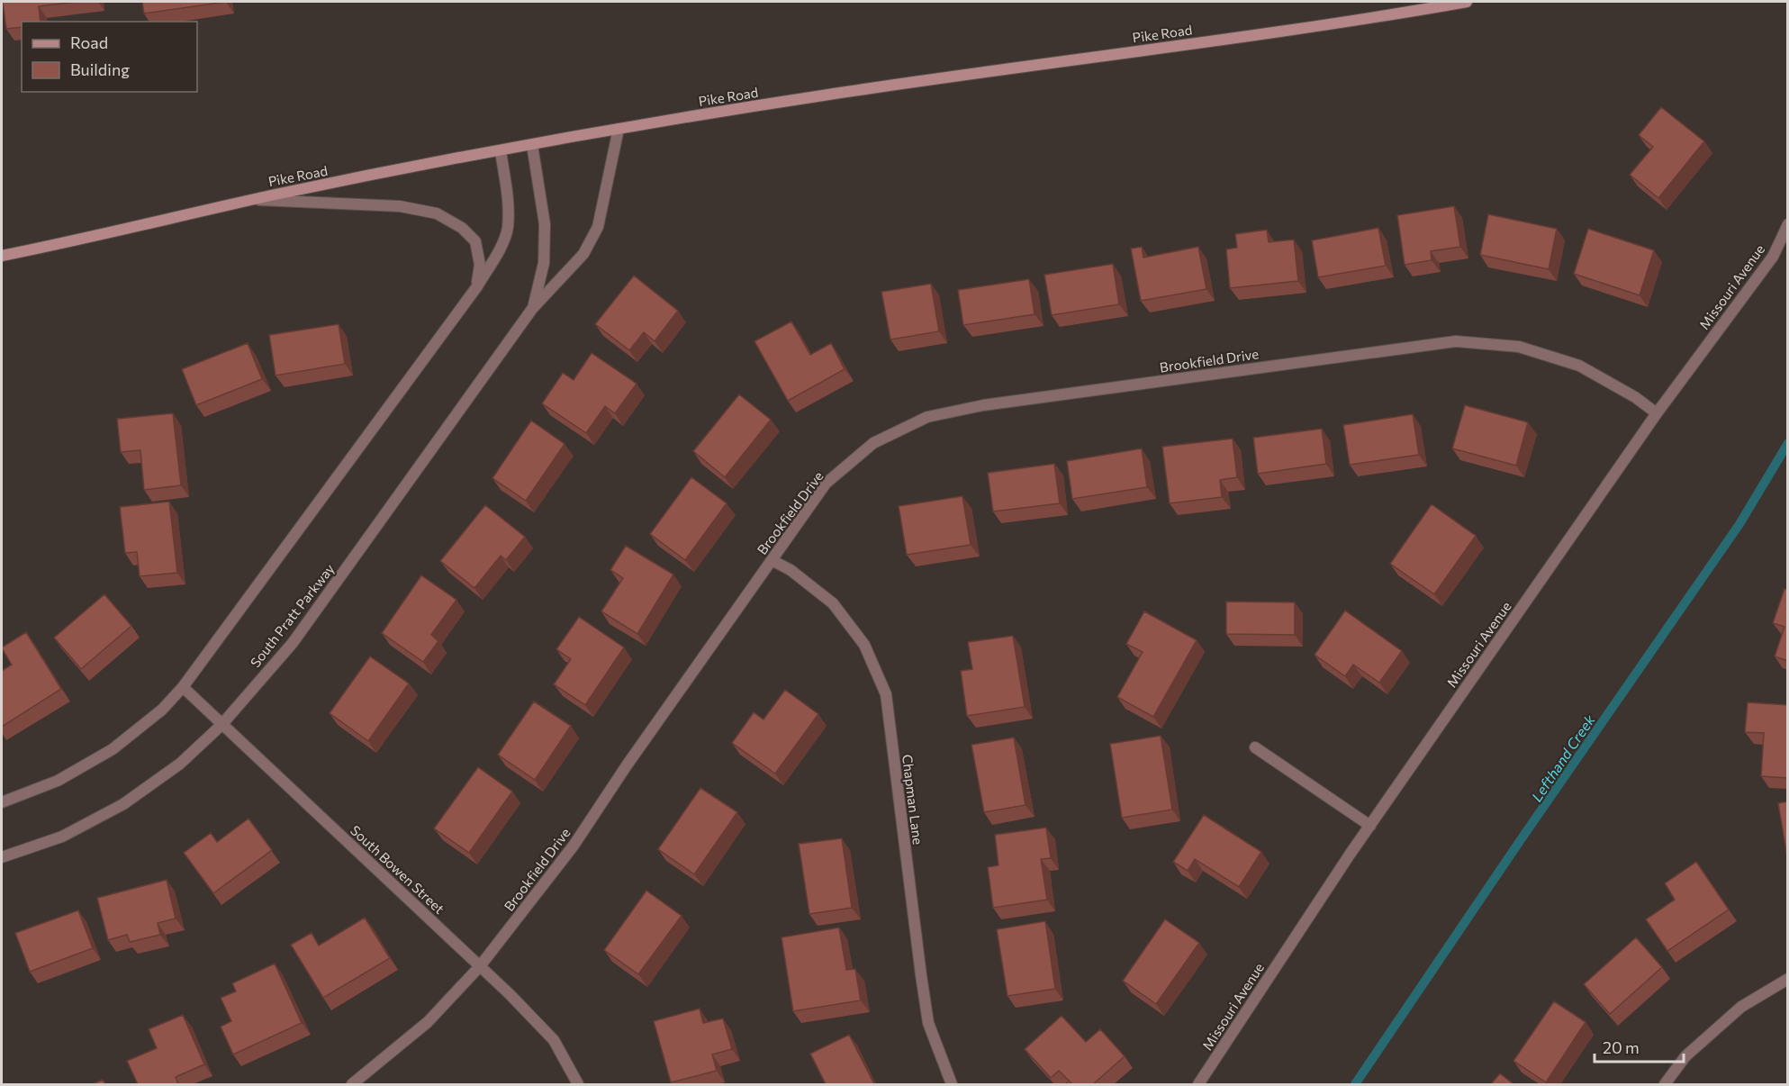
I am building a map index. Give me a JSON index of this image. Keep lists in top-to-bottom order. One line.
{"streets":{"main road":["Pike Road"],"street":["Missouri Avenue","Brookfield Drive","South Pratt Parkway","Chapman Lane","South Bowen Street"]},"crossings":[["Pike Road","South Pratt Parkway"],["Missouri Avenue","Brookfield Drive"],["Brookfield Drive","Chapman Lane"],["Brookfield Drive","South Bowen Street"],["South Pratt Parkway","South Bowen Street"]],"water":["Lefthand Creek"],"legend":["Road","Building"],"scale_bar":"20 m"}
